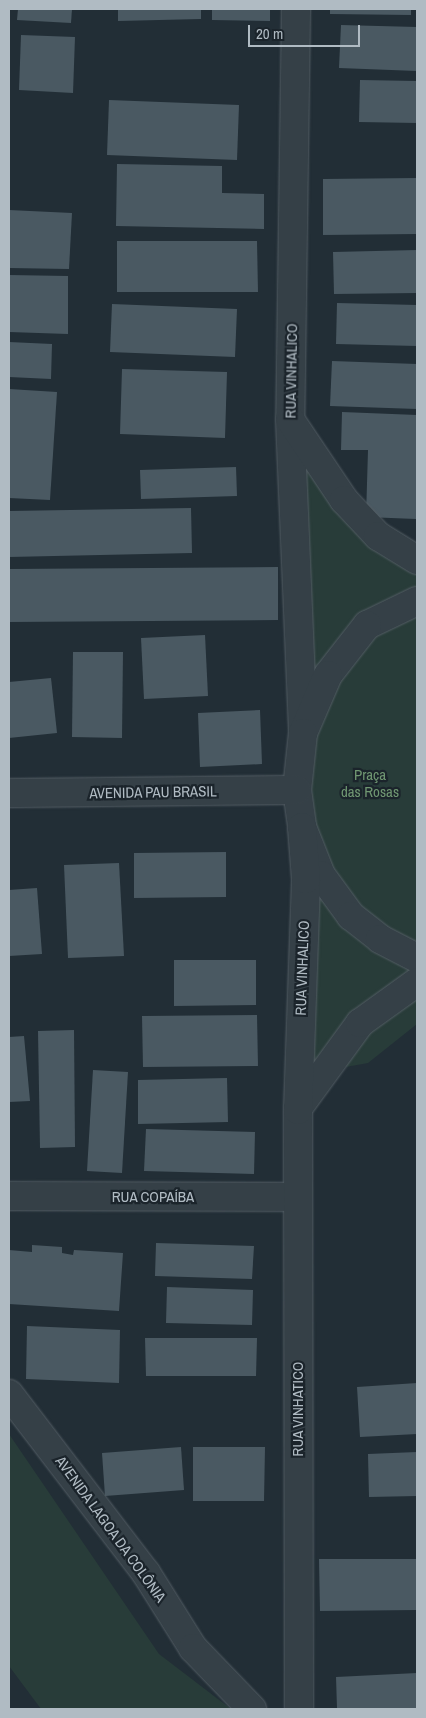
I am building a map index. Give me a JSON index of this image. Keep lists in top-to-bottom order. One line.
{"streets":{"street":["RUA VINHALICO","AVENIDA PAU BRASIL","RUA COPAÍBA","RUA VINHATICO","AVENIDA LAGOA DA COLÔNIA"]},"crossings":[["RUA VINHALICO","RUA VINHATICO"],["RUA COPAÍBA","RUA VINHATICO"]],"parks":["Praça das Rosas"],"scale_bar":"20 m"}
